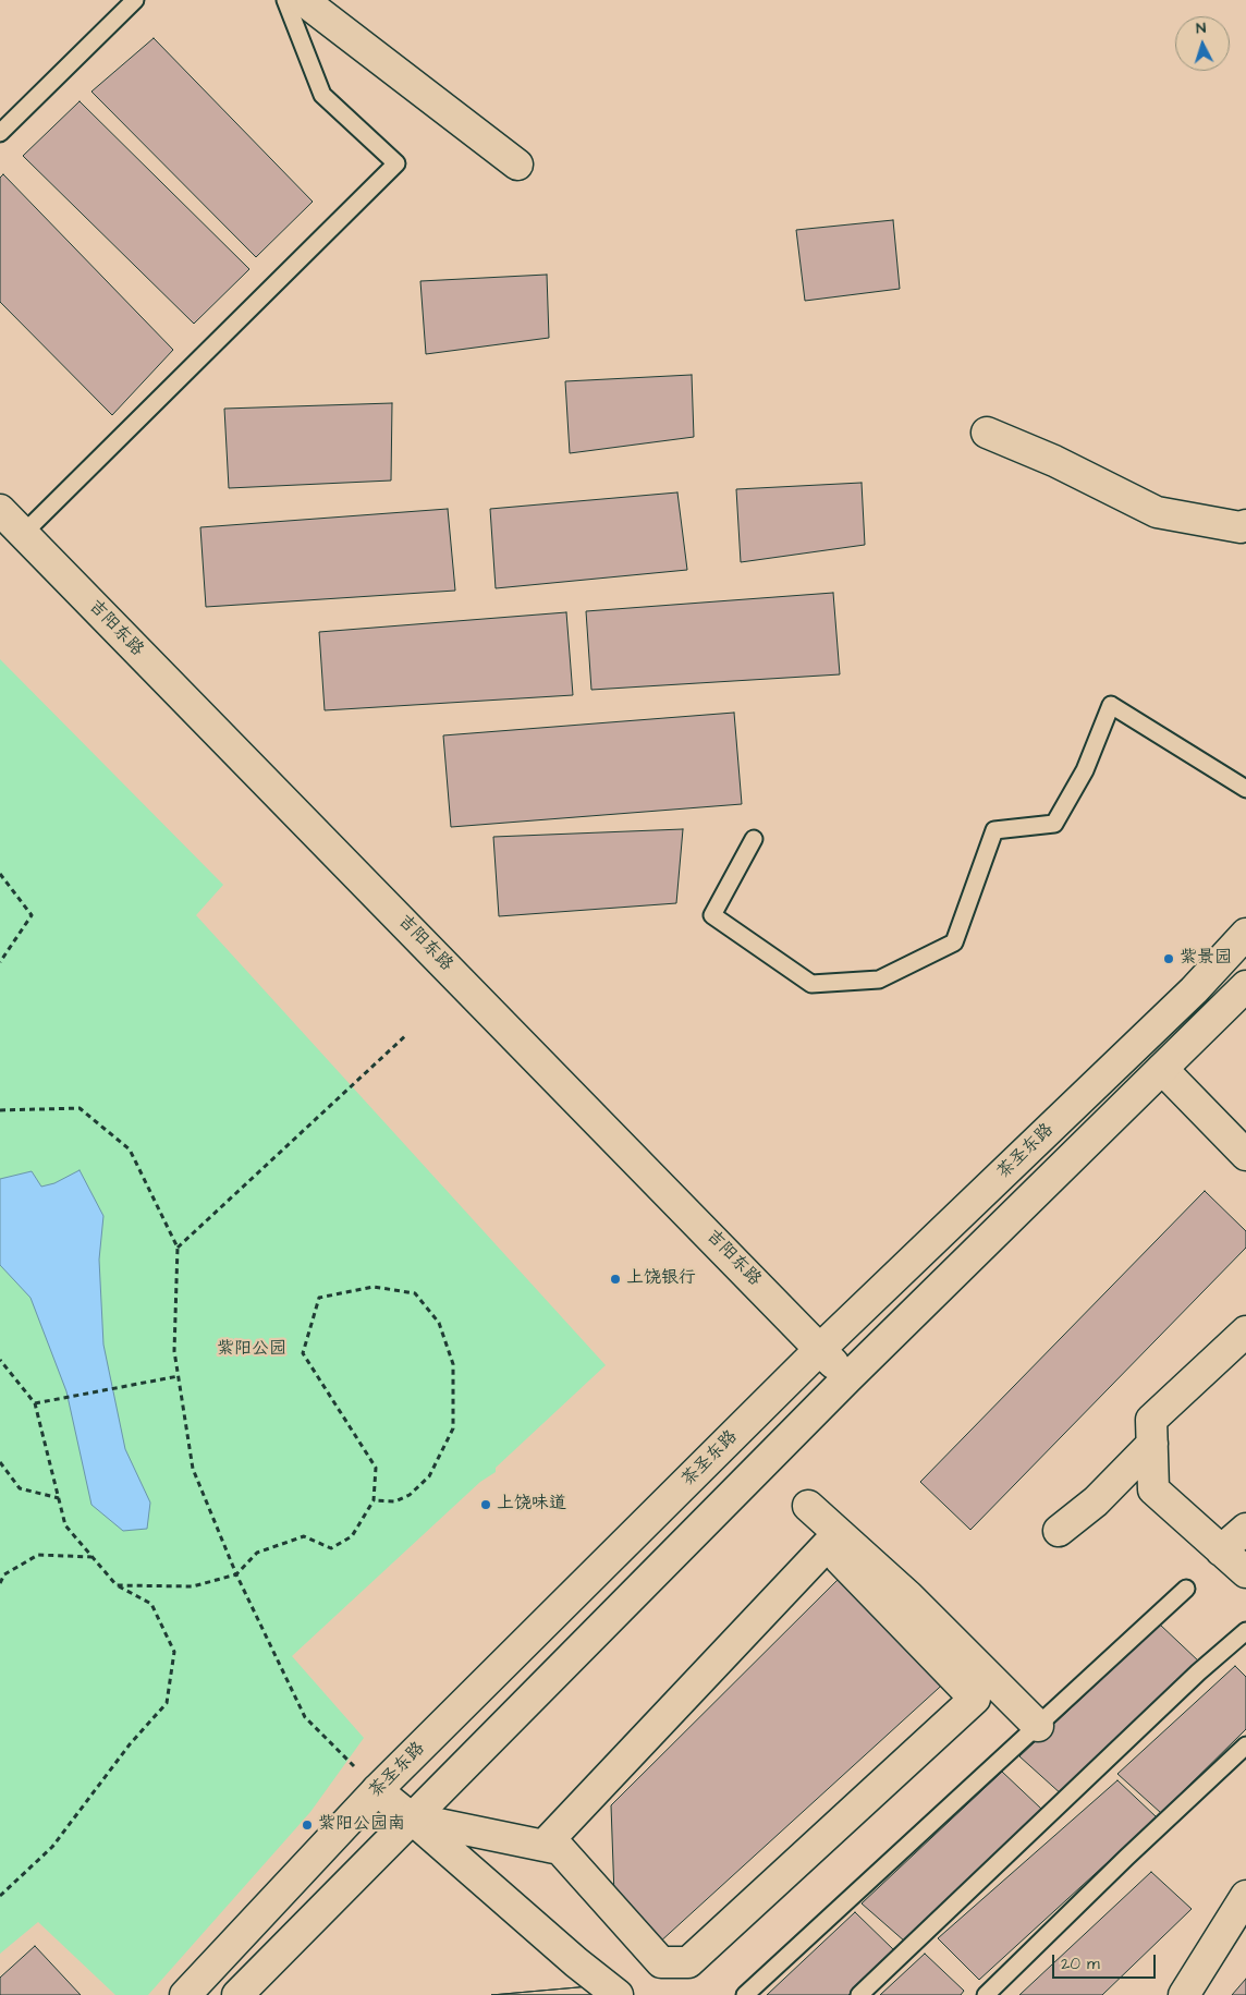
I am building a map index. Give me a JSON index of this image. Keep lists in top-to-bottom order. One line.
{"streets":{"main road":["吉阳东路","茶圣东路"]},"crossings":[["吉阳东路","茶圣东路"]],"parks":["紫阳公园"],"places":["紫景园","上饶银行","上饶味道","紫阳公园南"],"scale_bar":"20 m","north":"top"}
